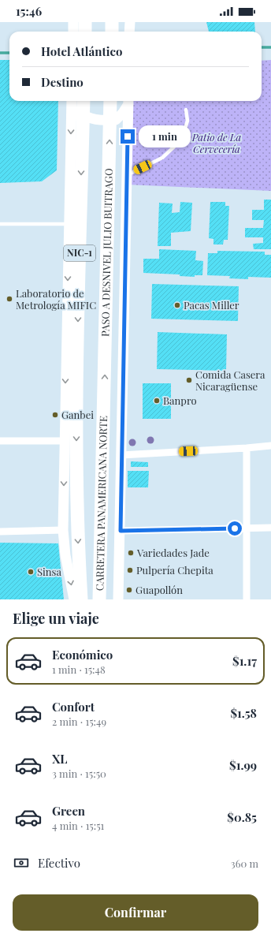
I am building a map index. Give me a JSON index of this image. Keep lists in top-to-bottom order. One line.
{"streets":{"highway":["PASO A DESNIVEL JULIO BUITRAGO","NIC-1","CARRETERA PANAMERICANA NORTE"]},"crossings":[["PASO A DESNIVEL JULIO BUITRAGO","CARRETERA PANAMERICANA NORTE"]],"one_way":["PASO A DESNIVEL JULIO BUITRAGO"],"parks":["Patio de La Cervecería"],"places":["Laboratorio de Metrología MIFIC","Pacas Miller","Comida Casera Nicaragüense","Banpro","Ganbei","Variedades Jade","Pulpería Chepita","Sinsa","Guapollón"],"page":{"status":"15:46","banner":["Hotel Atlántico","Destino"],"bubble":"1 min","heading":"Elige un viaje","list":[{"name":"Económico","note":"1 min · 15:48","value":"$1.17"},{"name":"Confort","note":"2 min · 15:49","value":"$1.58"},{"name":"XL","note":"3 min · 15:50","value":"$1.99"},{"name":"Green","note":"4 min · 15:51","value":"$0.85"}],"pay":["Efectivo","360 m"],"buttons":"Confirmar"}}
